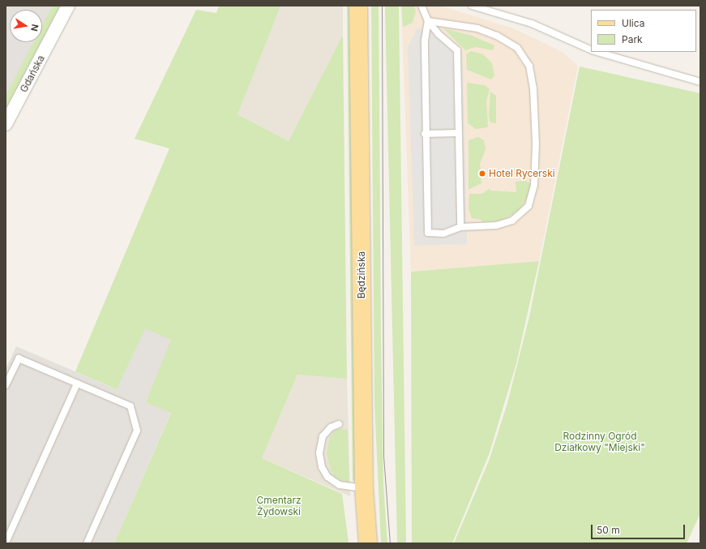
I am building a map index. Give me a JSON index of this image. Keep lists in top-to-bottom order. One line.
{"streets":{"main road":["Będzińska"],"street":["Gdańska"]},"parks":["Rodzinny Ogród Działkowy \"Miejski\"","Cmentarz Żydowski"],"places":["Hotel Rycerski"],"legend":["Ulica","Park"],"scale_bar":"50 m","north":"right"}
